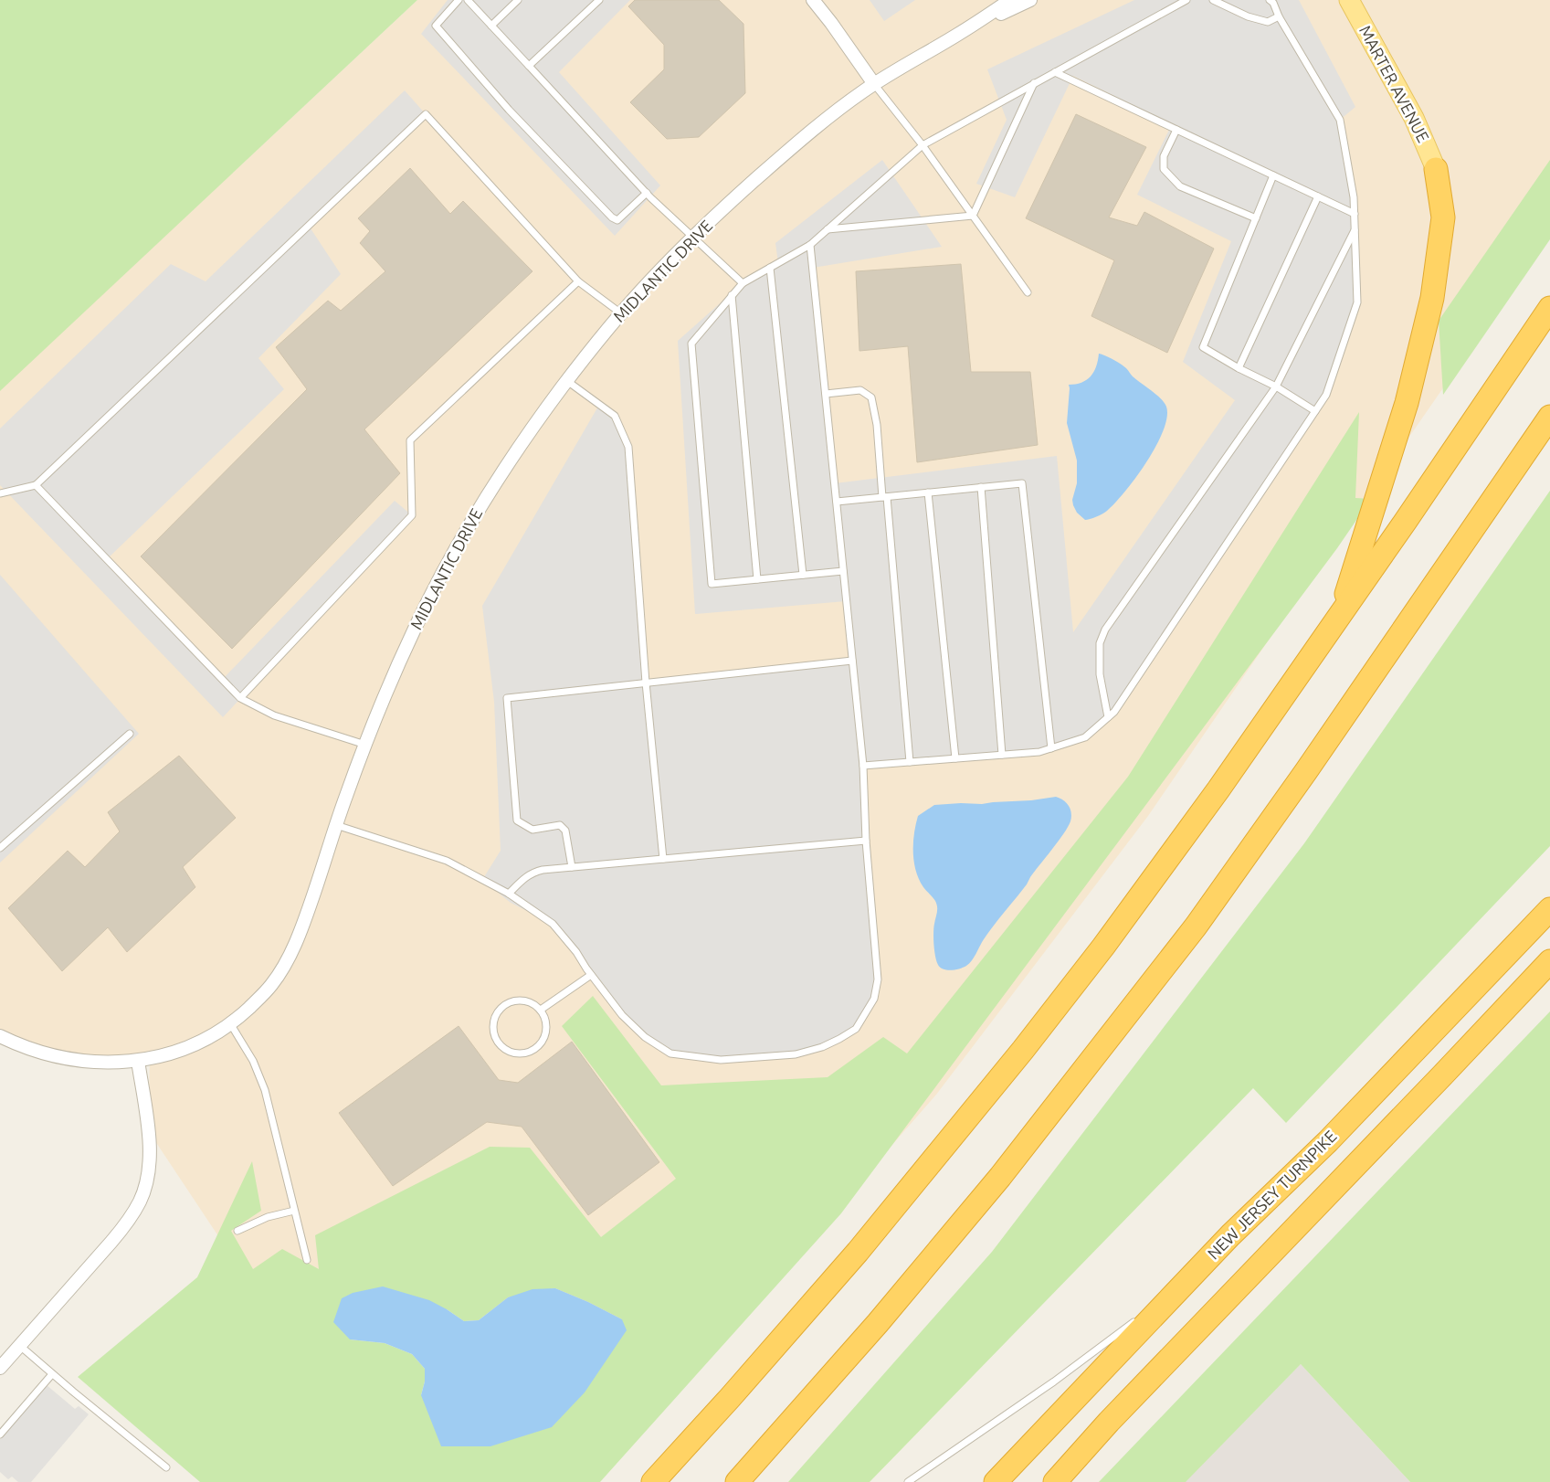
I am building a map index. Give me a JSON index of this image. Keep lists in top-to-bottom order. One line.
{"streets":{"highway":["NEW JERSEY TURNPIKE"],"main road":["MARTER AVENUE"],"street":["MIDLANTIC DRIVE"]}}
